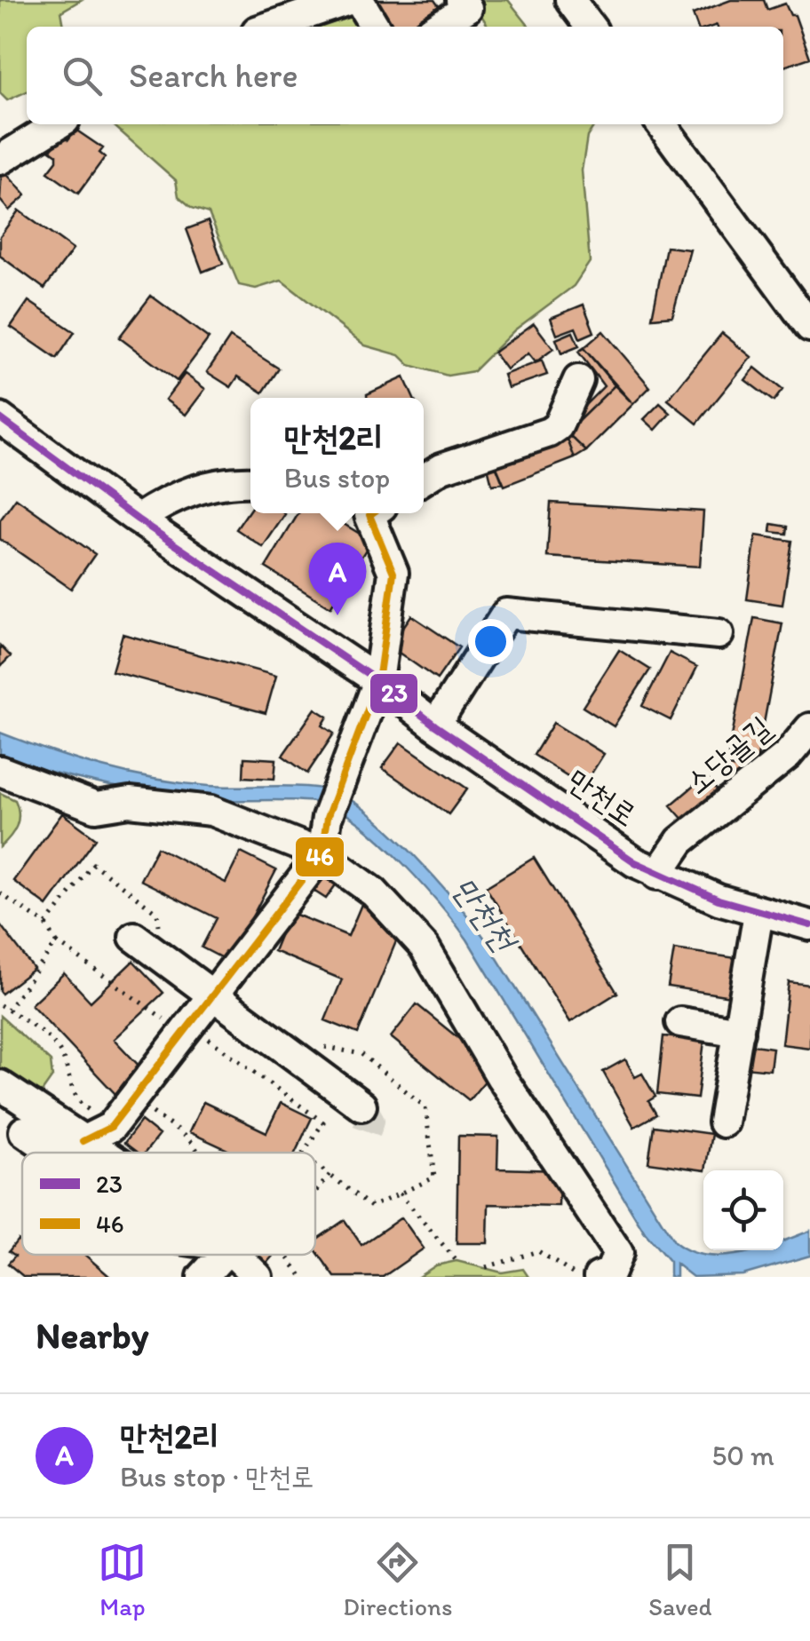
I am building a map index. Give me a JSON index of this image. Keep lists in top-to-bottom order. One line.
{"streets":{"street":["소당골길","만천로"]},"crossings":[["소당골길","만천로"]],"water":["만천천"],"lines":["transit line 23","transit line 46"],"legend":["23","46"],"page":{"search":"Search here","popup":["만천2리","Bus stop"],"pins":"A","heading":"Nearby","list":[{"mark":"A","name":"만천2리","note":"Bus stop · 만천로","value":"50 m"}],"nav":["Map","Directions","Saved"]}}
